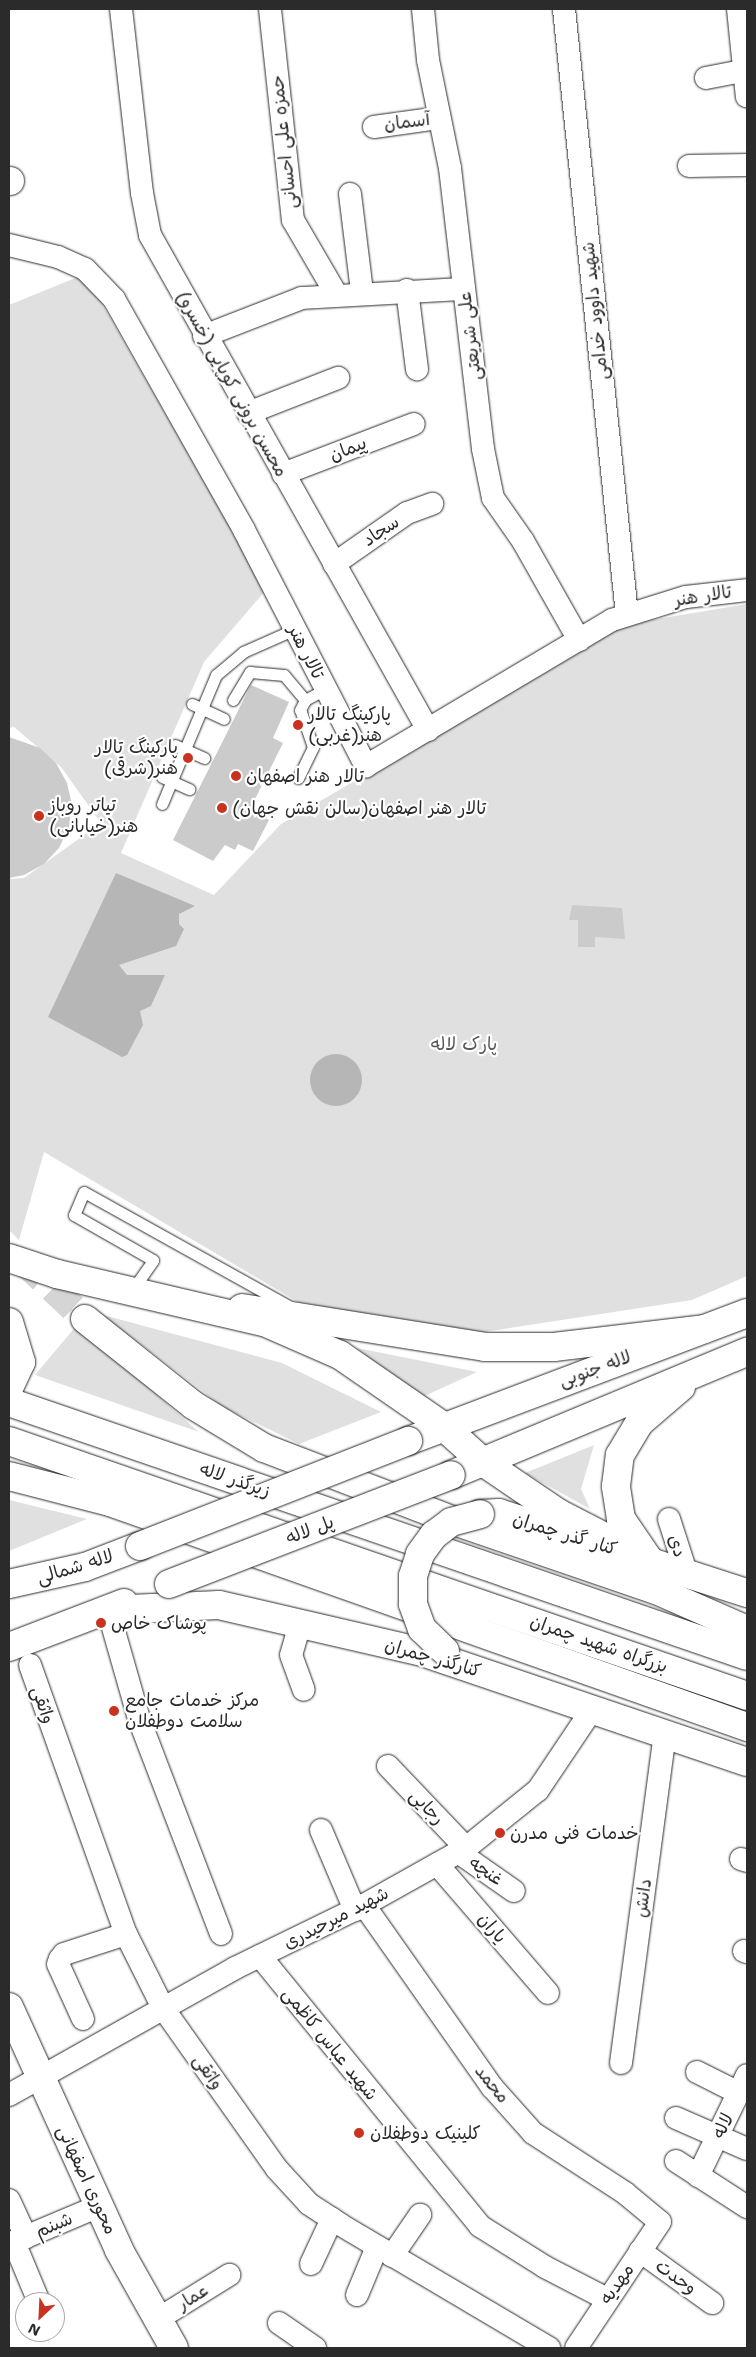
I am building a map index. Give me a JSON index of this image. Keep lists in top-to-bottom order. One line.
{"streets":{"main road":["لاله جنوبی","زیرگذر لاله","پل لاله","کنار گذر چمران","لاله شمالی","بزرگراه شهید چمران","کنارگذر چمران","محوری اصفهانی"],"street":["آسمان","حمزه علی احسانی","شهید داوود خدامی","علی شریعتی","محسن برونی کوپایی (خسرو)","پیمان","سجاد","تالار هنر","دی","واثقی","رجایی","غنچه","دانش","شهید میرحیدری","یاران","شهید عباس کاظمی","محمد","لاله","شبنم","وحدت","مهدیه","عمار"]},"crossings":[["آسمان","علی شریعتی"],["شهید داوود خدامی","تالار هنر"],["علی شریعتی","تالار هنر"],["محسن برونی کوپایی (خسرو)","پیمان"],["محسن برونی کوپایی (خسرو)","سجاد"],["محسن برونی کوپایی (خسرو)","تالار هنر"],["لاله جنوبی","لاله شمالی"],["زیرگذر لاله","بزرگراه شهید چمران"],["پل لاله","کنارگذر چمران"],["کنار گذر چمران","کنارگذر چمران"],["کنارگذر چمران","دانش"],["کنارگذر چمران","شهید میرحیدری"],["واثقی","شهید میرحیدری"],["رجایی","غنچه"],["رجایی","شهید میرحیدری"],["غنچه","شهید میرحیدری"],["شهید میرحیدری","یاران"],["شهید میرحیدری","شهید عباس کاظمی"],["شهید میرحیدری","محمد"],["شهید میرحیدری","محوری اصفهانی"],["شهید عباس کاظمی","مهدیه"],["محمد","مهدیه"],["محوری اصفهانی","شبنم"],["محوری اصفهانی","عمار"],["وحدت","مهدیه"]],"parks":["پارک لاله"],"places":["پارکینگ تالار هنر(غربی)","پارکینگ تالار هنر(شرقی)","تالار هنر اصفهان","تالار هنر اصفهان(سالن نقش جهان)","تیاتر روباز هنر(خیابانی)","پوشاک خاص","مرکز خدمات جامع سلامت دوطفلان","خدمات فنی مدرن","کلینیک دوطفلان"],"north":"bottom left"}
